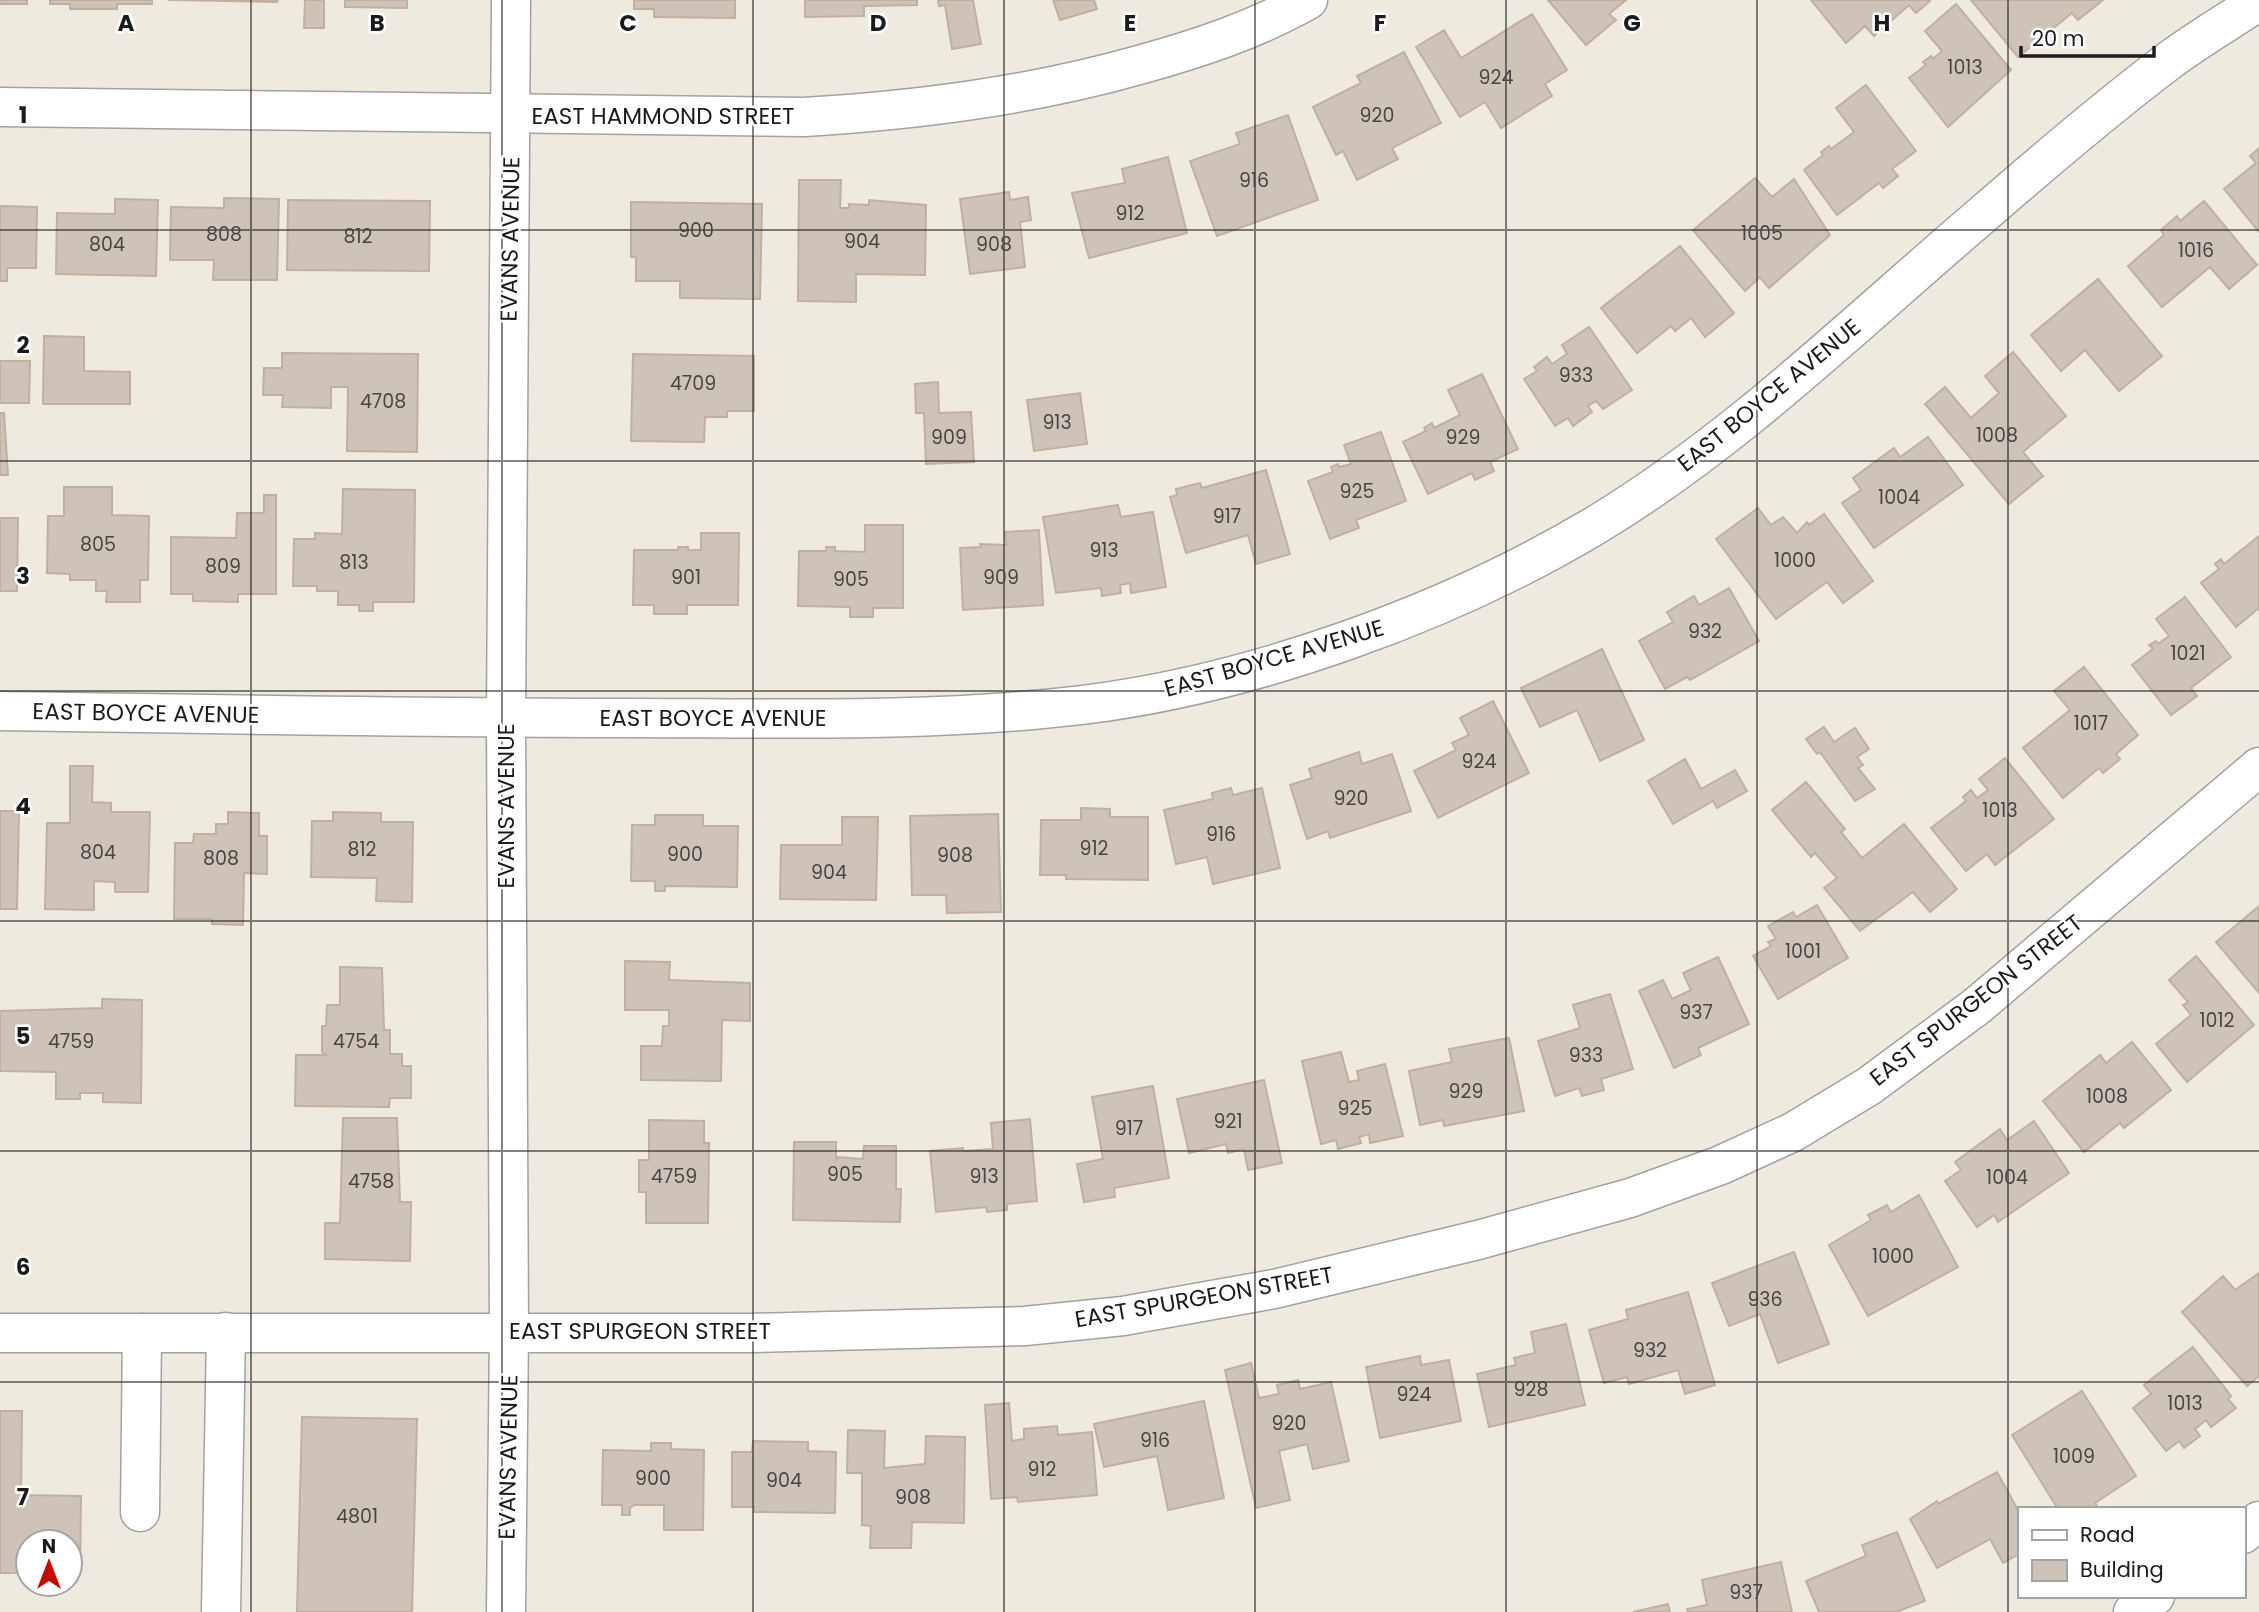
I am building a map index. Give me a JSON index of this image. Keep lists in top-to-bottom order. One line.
{"streets":{"street":["EAST HAMMOND STREET","EVANS AVENUE","EAST BOYCE AVENUE","EAST SPURGEON STREET"]},"crossings":[["EAST HAMMOND STREET","EVANS AVENUE"],["EVANS AVENUE","EAST BOYCE AVENUE"],["EVANS AVENUE","EAST SPURGEON STREET"]],"house_numbers":["1013","924","920","916","912","900","1005","808","812","904","804","908","1016","933","4709","4708","913","1008","909","929","925","1004","917","805","913","1000","813","809","901","909","905","932","1021","1017","924","920","1013","916","912","812","804","900","908","808","904","1001","937","1012","4759","4754","933","929","1008","925","921","917","905","4759","913","1004","4758","1000","936","932","928","924","1013","920","916","1009","912","900","904","908","4801","937"],"legend":["Road","Building"],"scale_bar":"20 m","north":"top","grid":{"columns":["A","B","C","D","E","F","G","H"],"rows":["1","2","3","4","5","6","7"]}}
